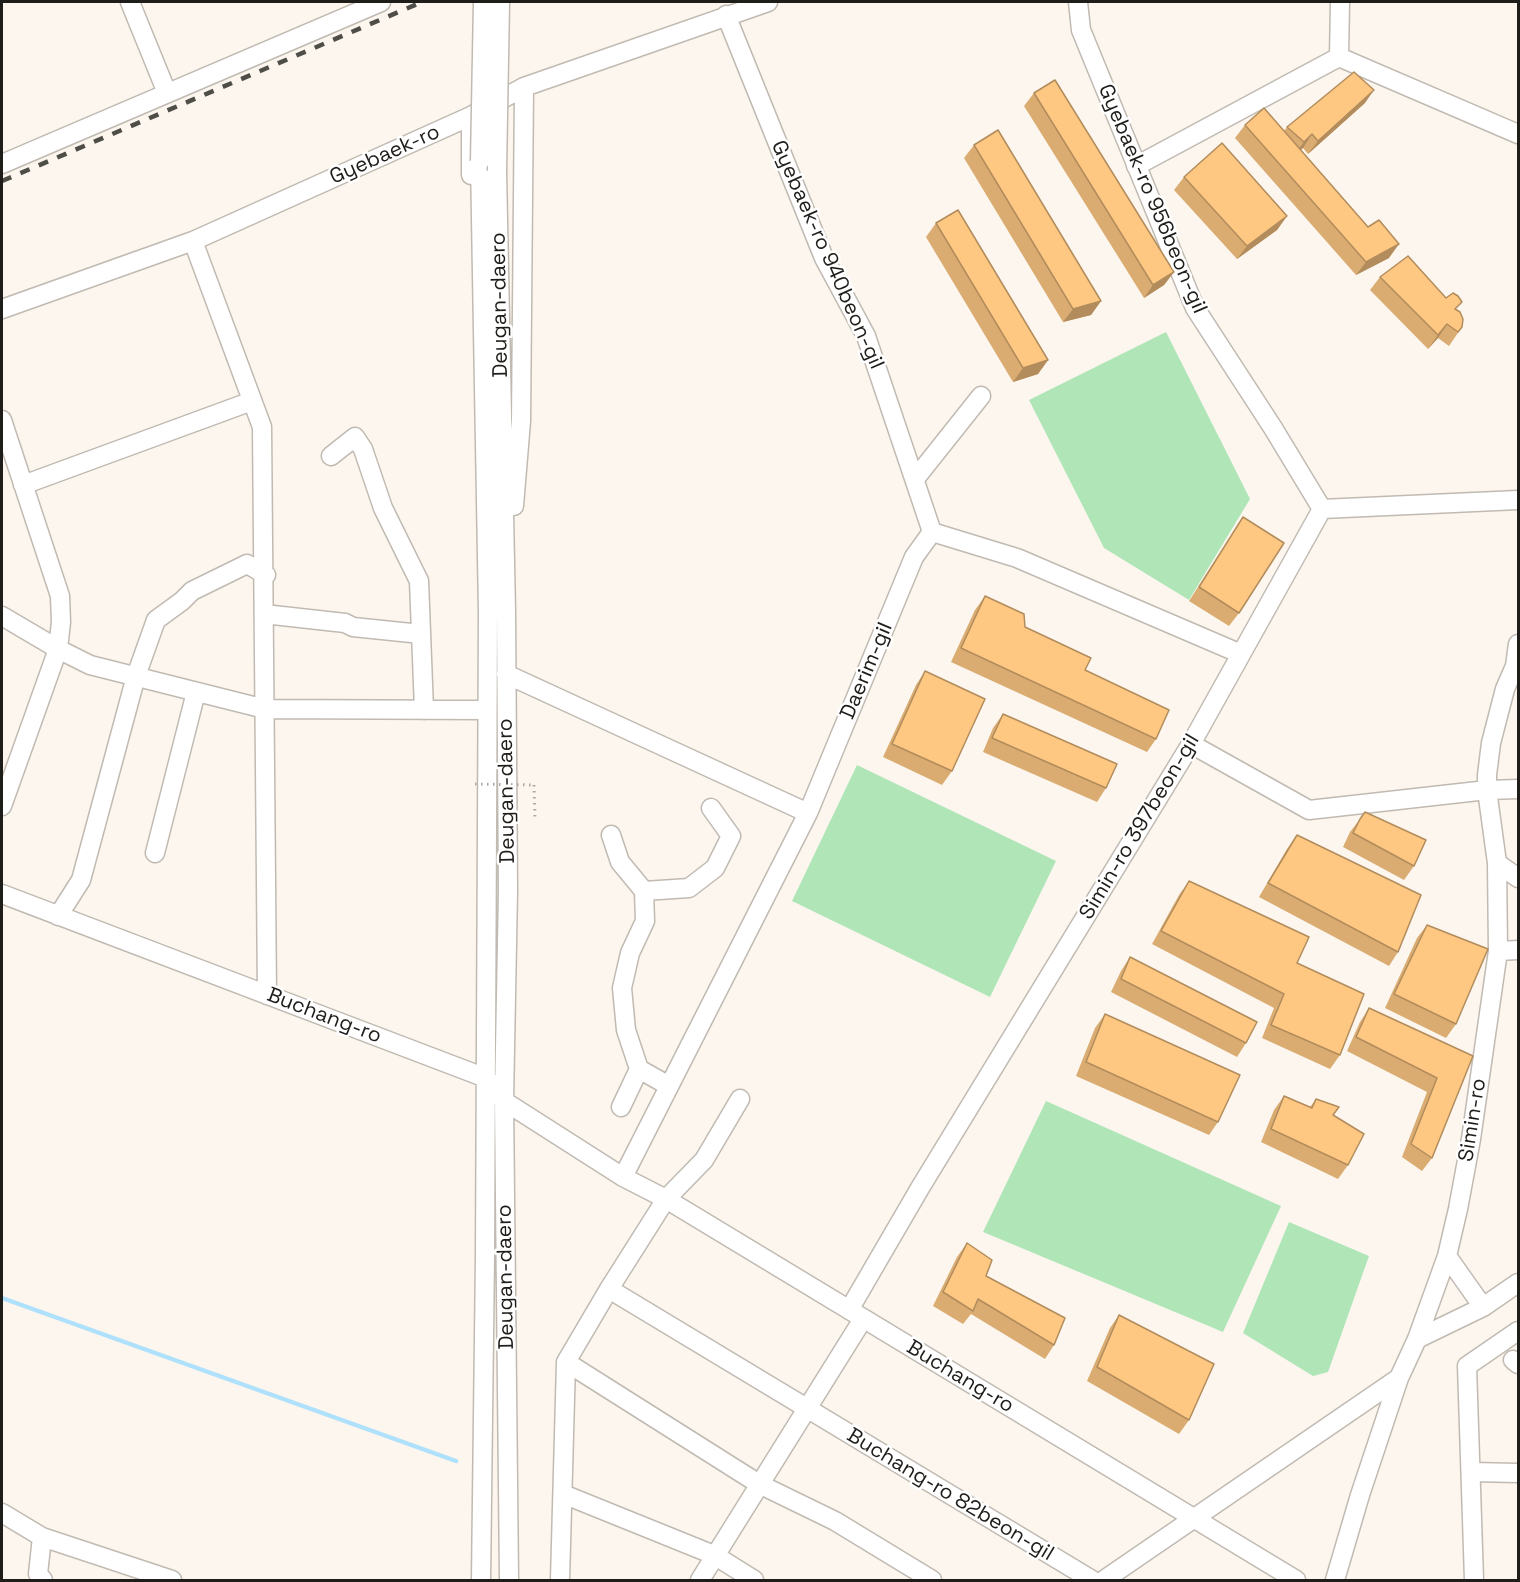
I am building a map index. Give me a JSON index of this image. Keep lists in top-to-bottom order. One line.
{"streets":{"street":["Gyebaek-ro","Gyebaek-ro 956beon-gil","Gyebaek-ro 940beon-gil","Deugan-daero","Daerim-gil","Simin-ro 397beon-gil","Buchang-ro","Simin-ro","Buchang-ro 82beon-gil"]},"crossings":[["Gyebaek-ro","Gyebaek-ro 940beon-gil"],["Gyebaek-ro 956beon-gil","Simin-ro 397beon-gil"],["Gyebaek-ro 940beon-gil","Daerim-gil"],["Deugan-daero","Buchang-ro"],["Simin-ro 397beon-gil","Buchang-ro"]]}
